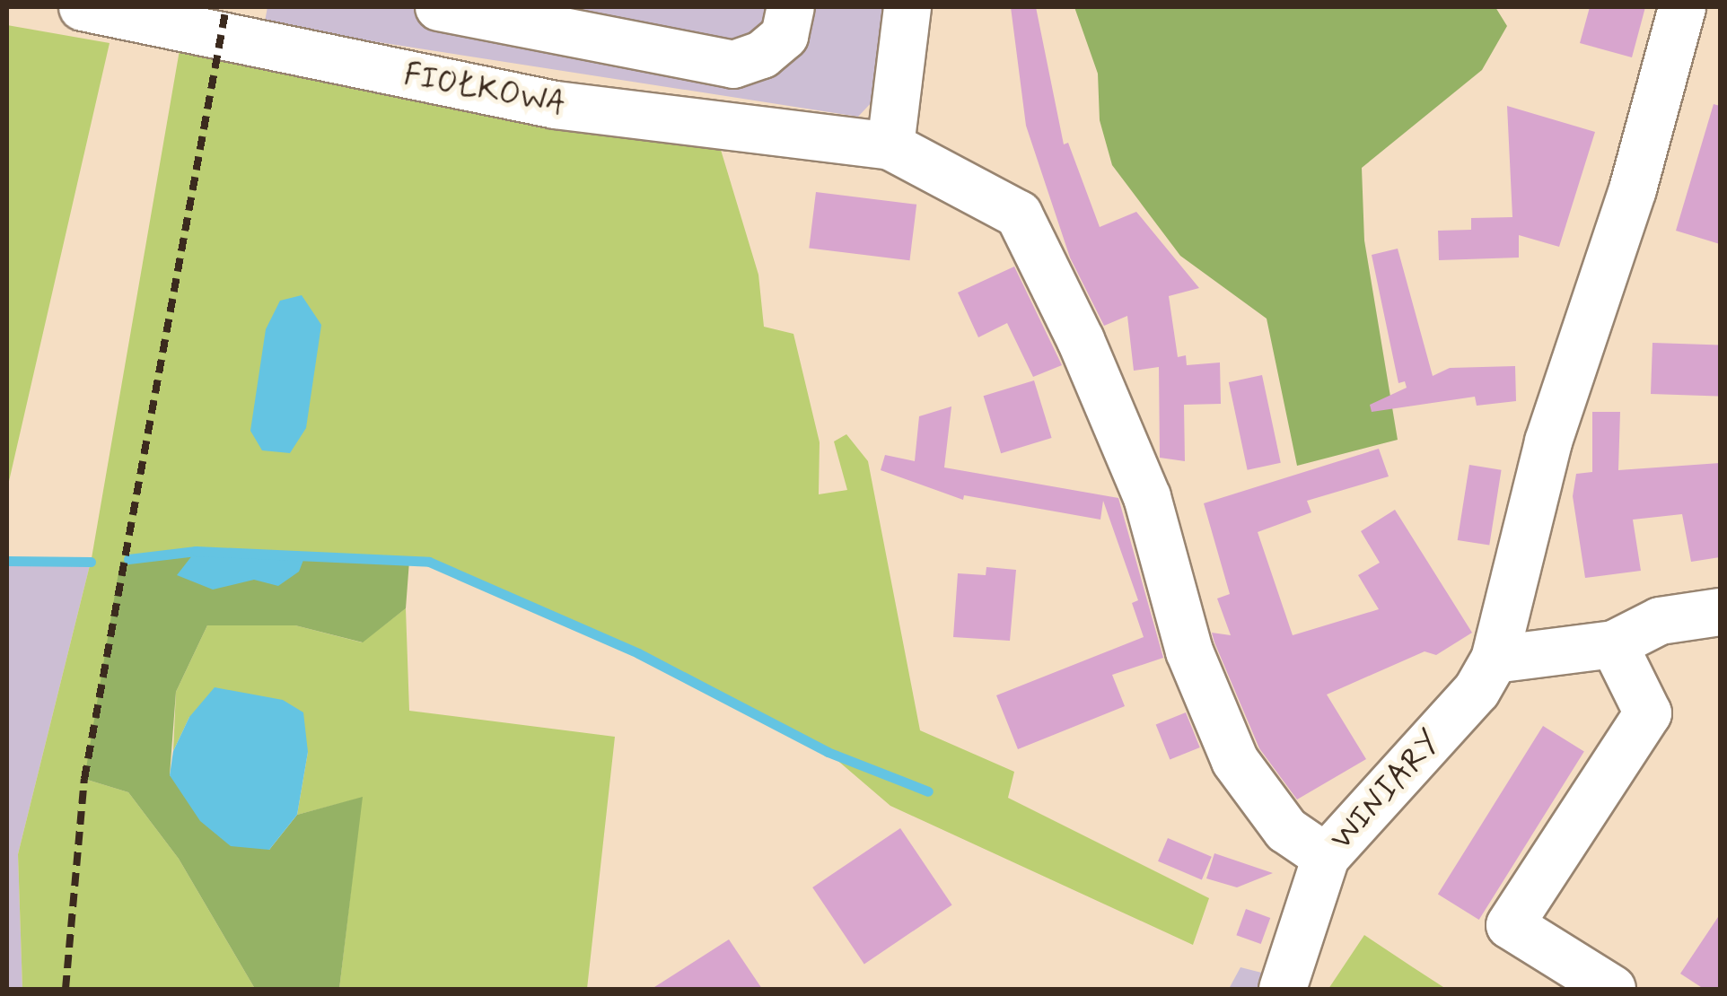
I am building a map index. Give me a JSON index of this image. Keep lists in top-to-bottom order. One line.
{"streets":{"street":["FIOŁKOWA","WINIARY"]},"crossings":[["FIOŁKOWA","WINIARY"]]}
